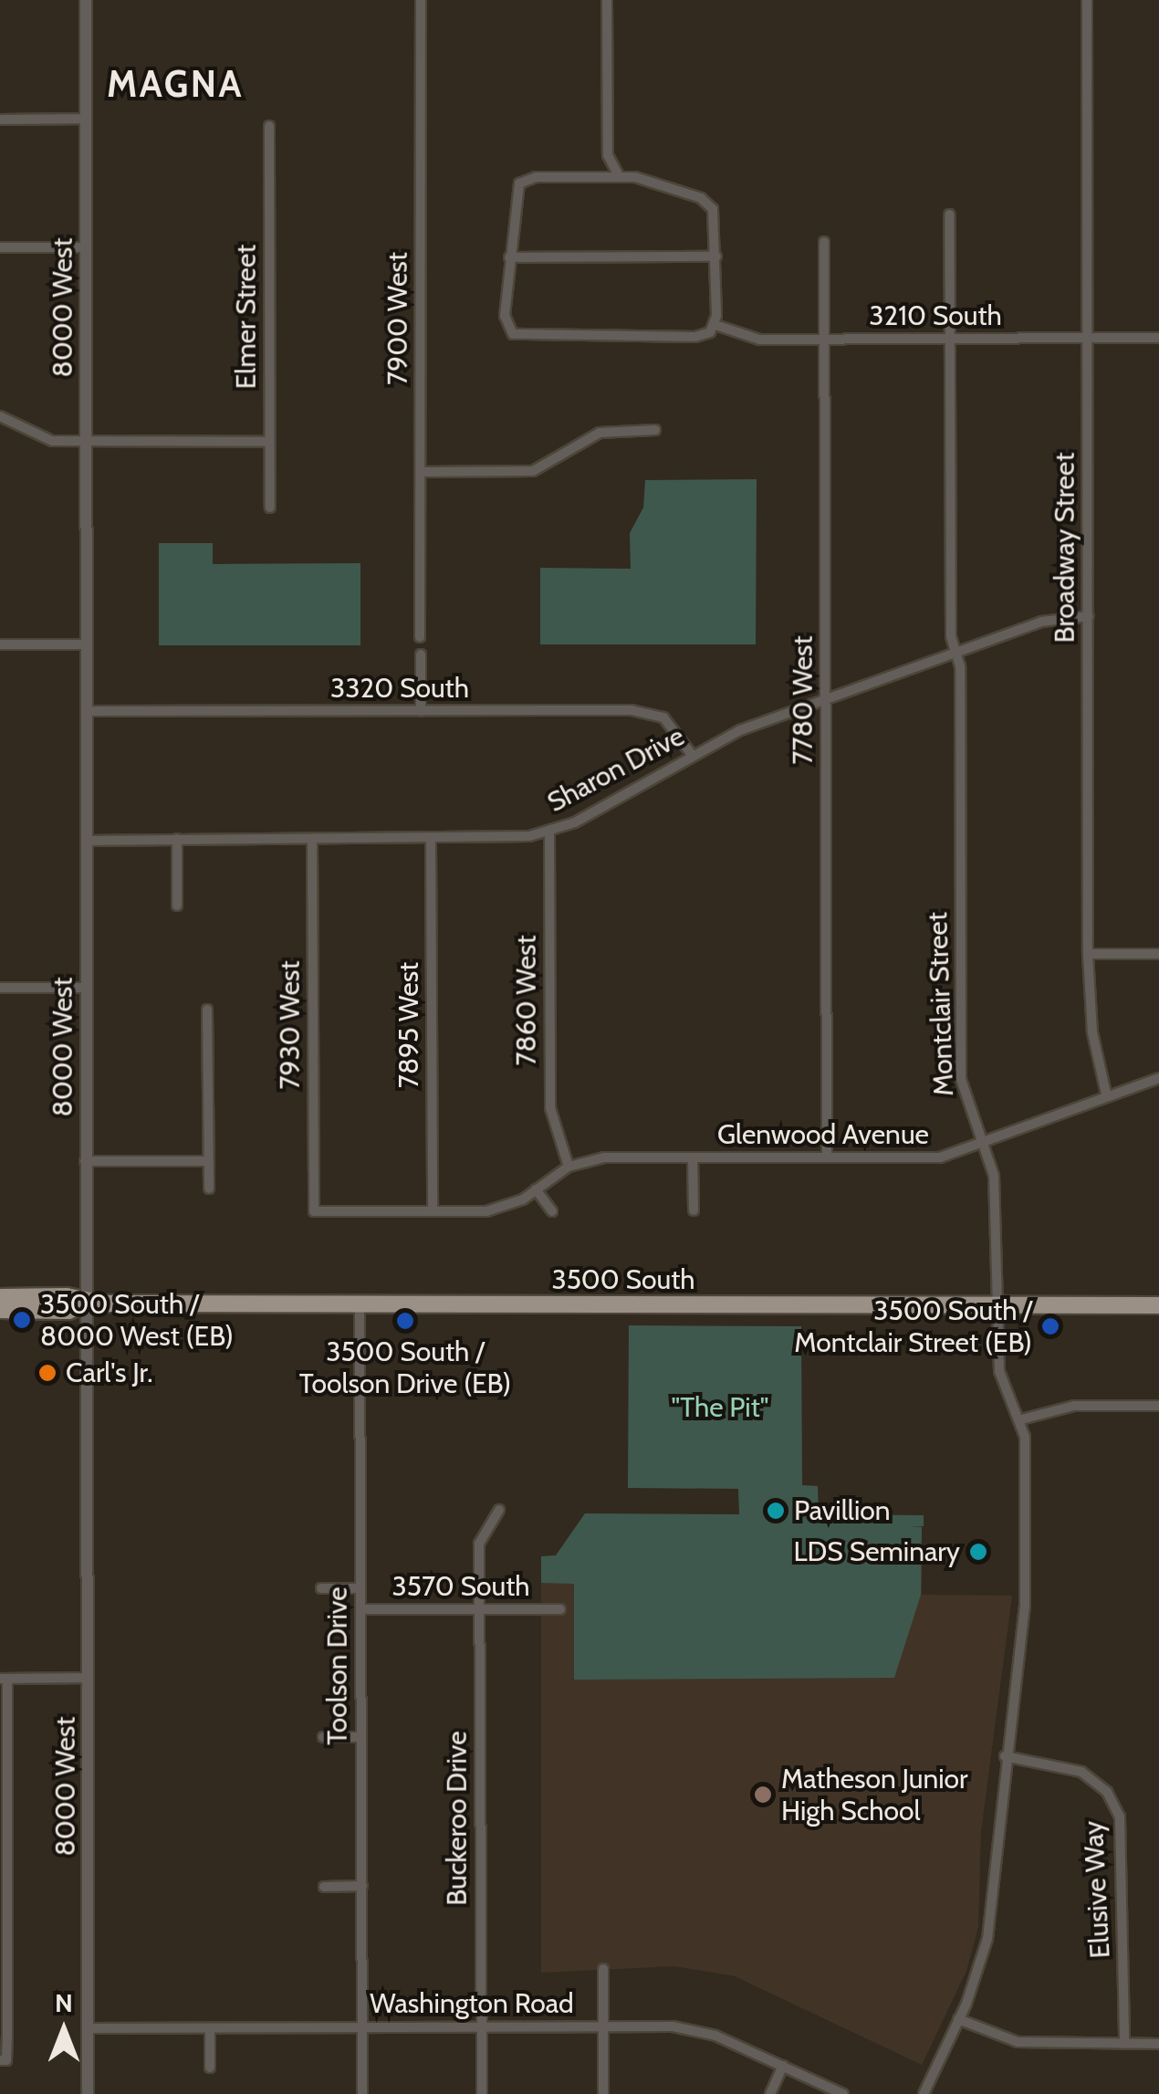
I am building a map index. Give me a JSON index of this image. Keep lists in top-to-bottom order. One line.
{"streets":{"main road":["3500 South"],"street":["8000 West","3210 South","Elmer Street","7900 West","Broadway Street","3320 South","7780 West","Sharon Drive","7860 West","Montclair Street","7930 West","7895 West","Glenwood Avenue","3570 South","Toolson Drive","Buckeroo Drive","Elusive Way","Washington Road"]},"crossings":[["8000 West","3320 South"],["8000 West","Sharon Drive"],["8000 West","3500 South"],["8000 West","Washington Road"],["3210 South","Broadway Street"],["3210 South","7780 West"],["3210 South","Montclair Street"],["Broadway Street","Sharon Drive"],["Broadway Street","Glenwood Avenue"],["3320 South","Sharon Drive"],["7780 West","Sharon Drive"],["7780 West","Glenwood Avenue"],["Sharon Drive","7860 West"],["Sharon Drive","Montclair Street"],["Sharon Drive","7930 West"],["Sharon Drive","7895 West"],["7860 West","Glenwood Avenue"],["Montclair Street","Glenwood Avenue"],["Montclair Street","3500 South"],["Montclair Street","Elusive Way"],["7930 West","Glenwood Avenue"],["7895 West","Glenwood Avenue"],["3500 South","Toolson Drive"],["3570 South","Toolson Drive"],["3570 South","Buckeroo Drive"],["Toolson Drive","Washington Road"],["Buckeroo Drive","Washington Road"]],"districts":["MAGNA"],"parks":["\"The Pit\""],"places":["3500 South / 8000 West (EB)","3500 South / Toolson Drive (EB)","3500 South / Montclair Street (EB)","Carl's Jr.","Pavillion","LDS Seminary","Matheson Junior High School"],"north":"top"}
